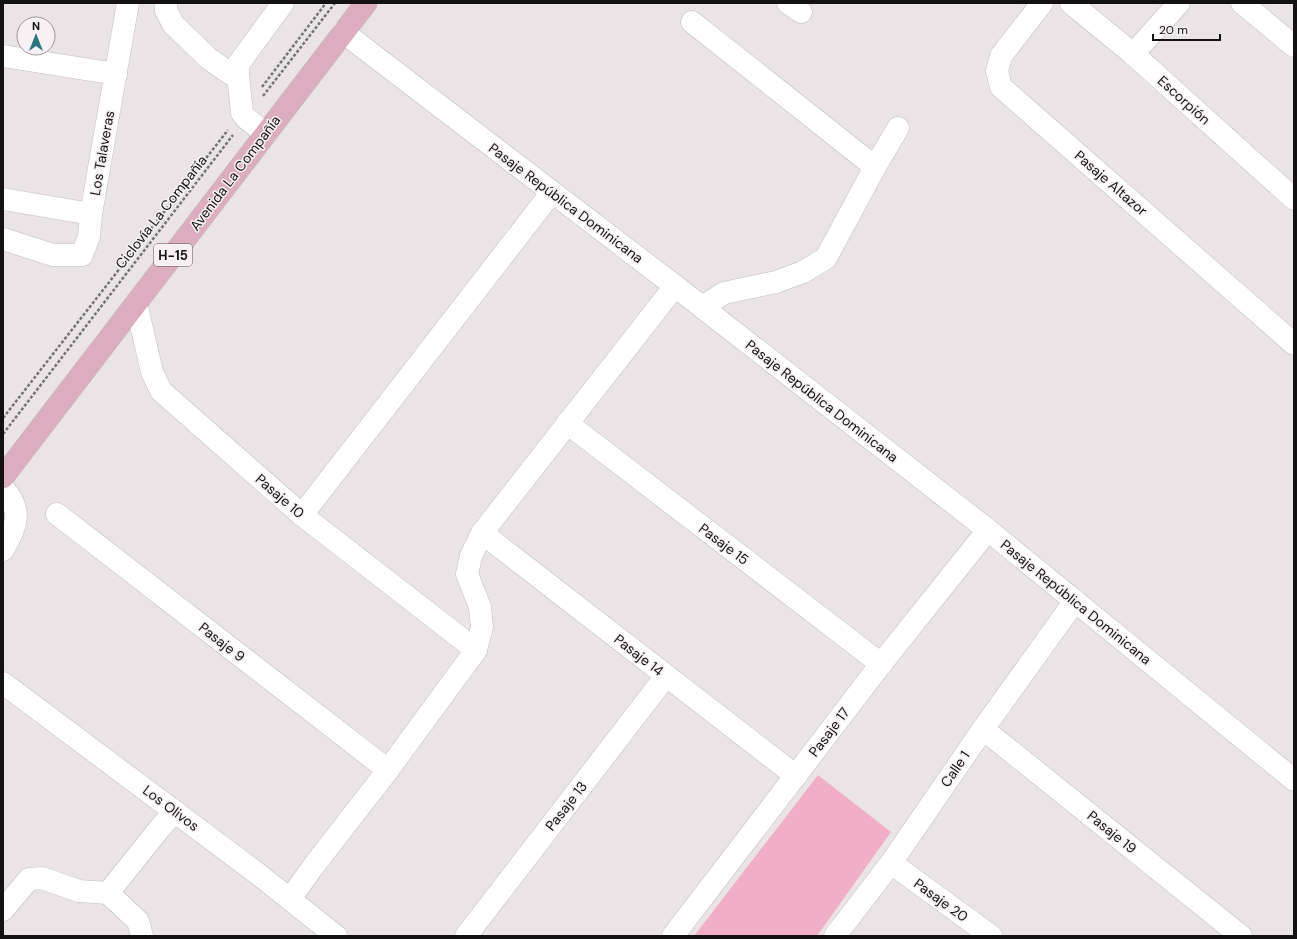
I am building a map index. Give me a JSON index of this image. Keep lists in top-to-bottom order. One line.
{"streets":{"main road":["Avenida La Compañía","H-15"],"street":["Escorpión","Los Talaveras","Pasaje Altazor","Pasaje República Dominicana","Pasaje 10","Pasaje 15","Pasaje 9","Pasaje 14","Pasaje 17","Calle 1","Pasaje 13","Los Olivos","Pasaje 19","Pasaje 20"],"path":["Ciclovía La Compañía"]},"crossings":[["Avenida La Compañía","Pasaje República Dominicana"],["Avenida La Compañía","Pasaje 10"],["Pasaje República Dominicana","Pasaje 17"],["Pasaje República Dominicana","Calle 1"],["Pasaje 15","Pasaje 17"],["Pasaje 14","Pasaje 17"],["Pasaje 14","Pasaje 13"],["Calle 1","Pasaje 19"],["Calle 1","Pasaje 20"]],"scale_bar":"20 m","north":"top"}
